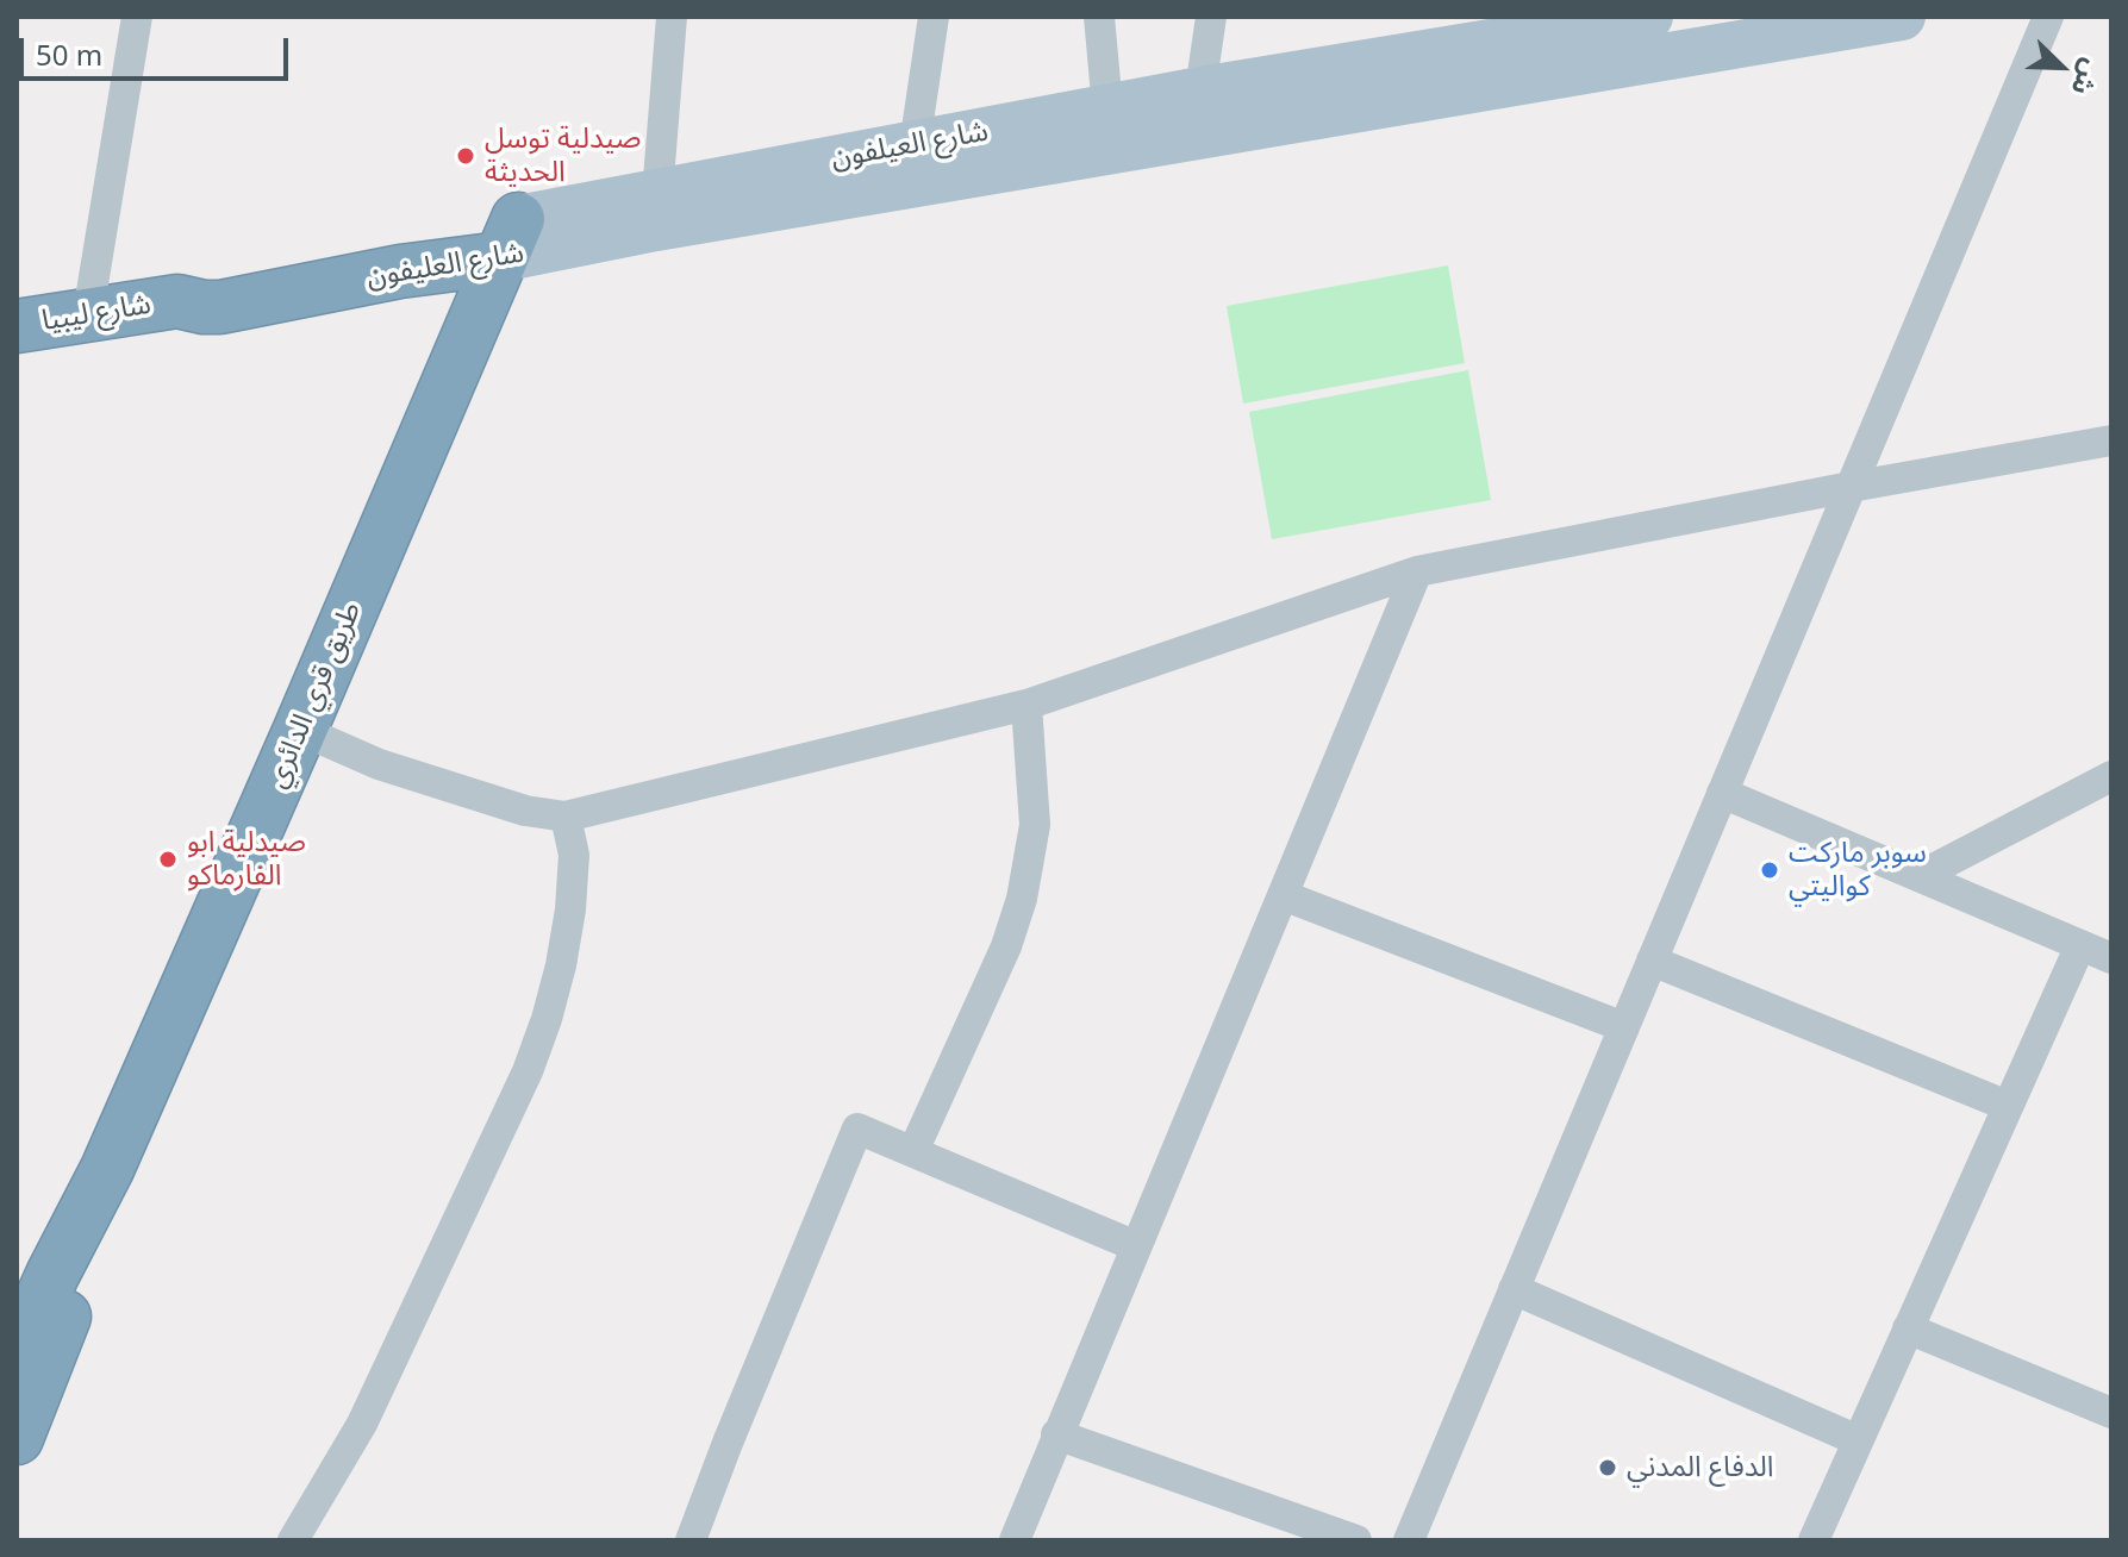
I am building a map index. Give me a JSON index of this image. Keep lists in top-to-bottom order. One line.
{"streets":{"highway":["شارع العليفون","شارع ليبيا","طريق قري الدائري"],"main road":["شارع العيلفون"]},"crossings":[["شارع العيلفون","شارع العليفون"],["شارع العليفون","شارع ليبيا"],["شارع العليفون","طريق قري الدائري"]],"places":["صيدلية توسل الحديثة","صيدلية ابو الفارماكو","سوبر ماركت كواليتي","الدفاع المدني"],"scale_bar":"50 m","north":"bottom right"}
